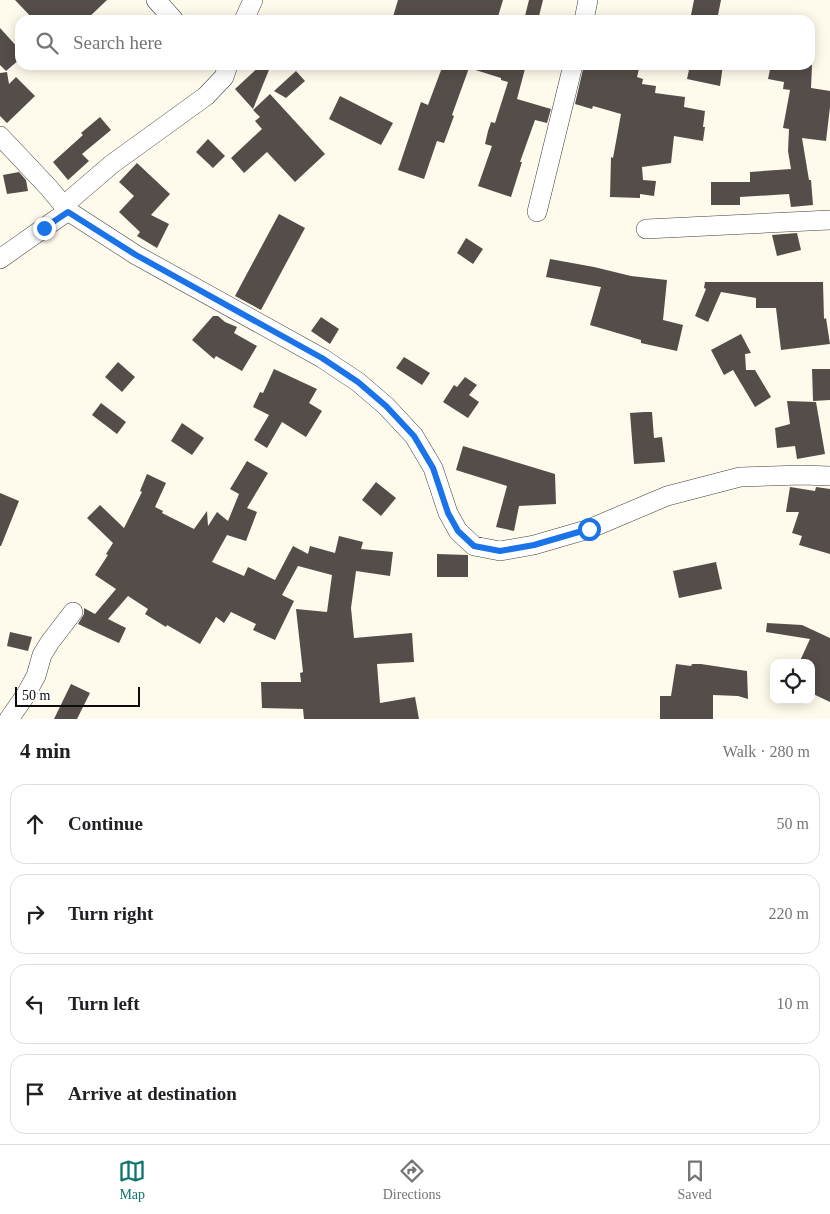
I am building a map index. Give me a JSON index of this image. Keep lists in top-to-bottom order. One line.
{"scale_bar":"50 m","page":{"search":"Search here","scale":"50 m","heading":["4 min","Walk · 280 m"],"list":[["Continue","50 m"],["Turn right","220 m"],["Turn left","10 m"],"Arrive at destination"],"nav":["Map","Directions","Saved"]}}
